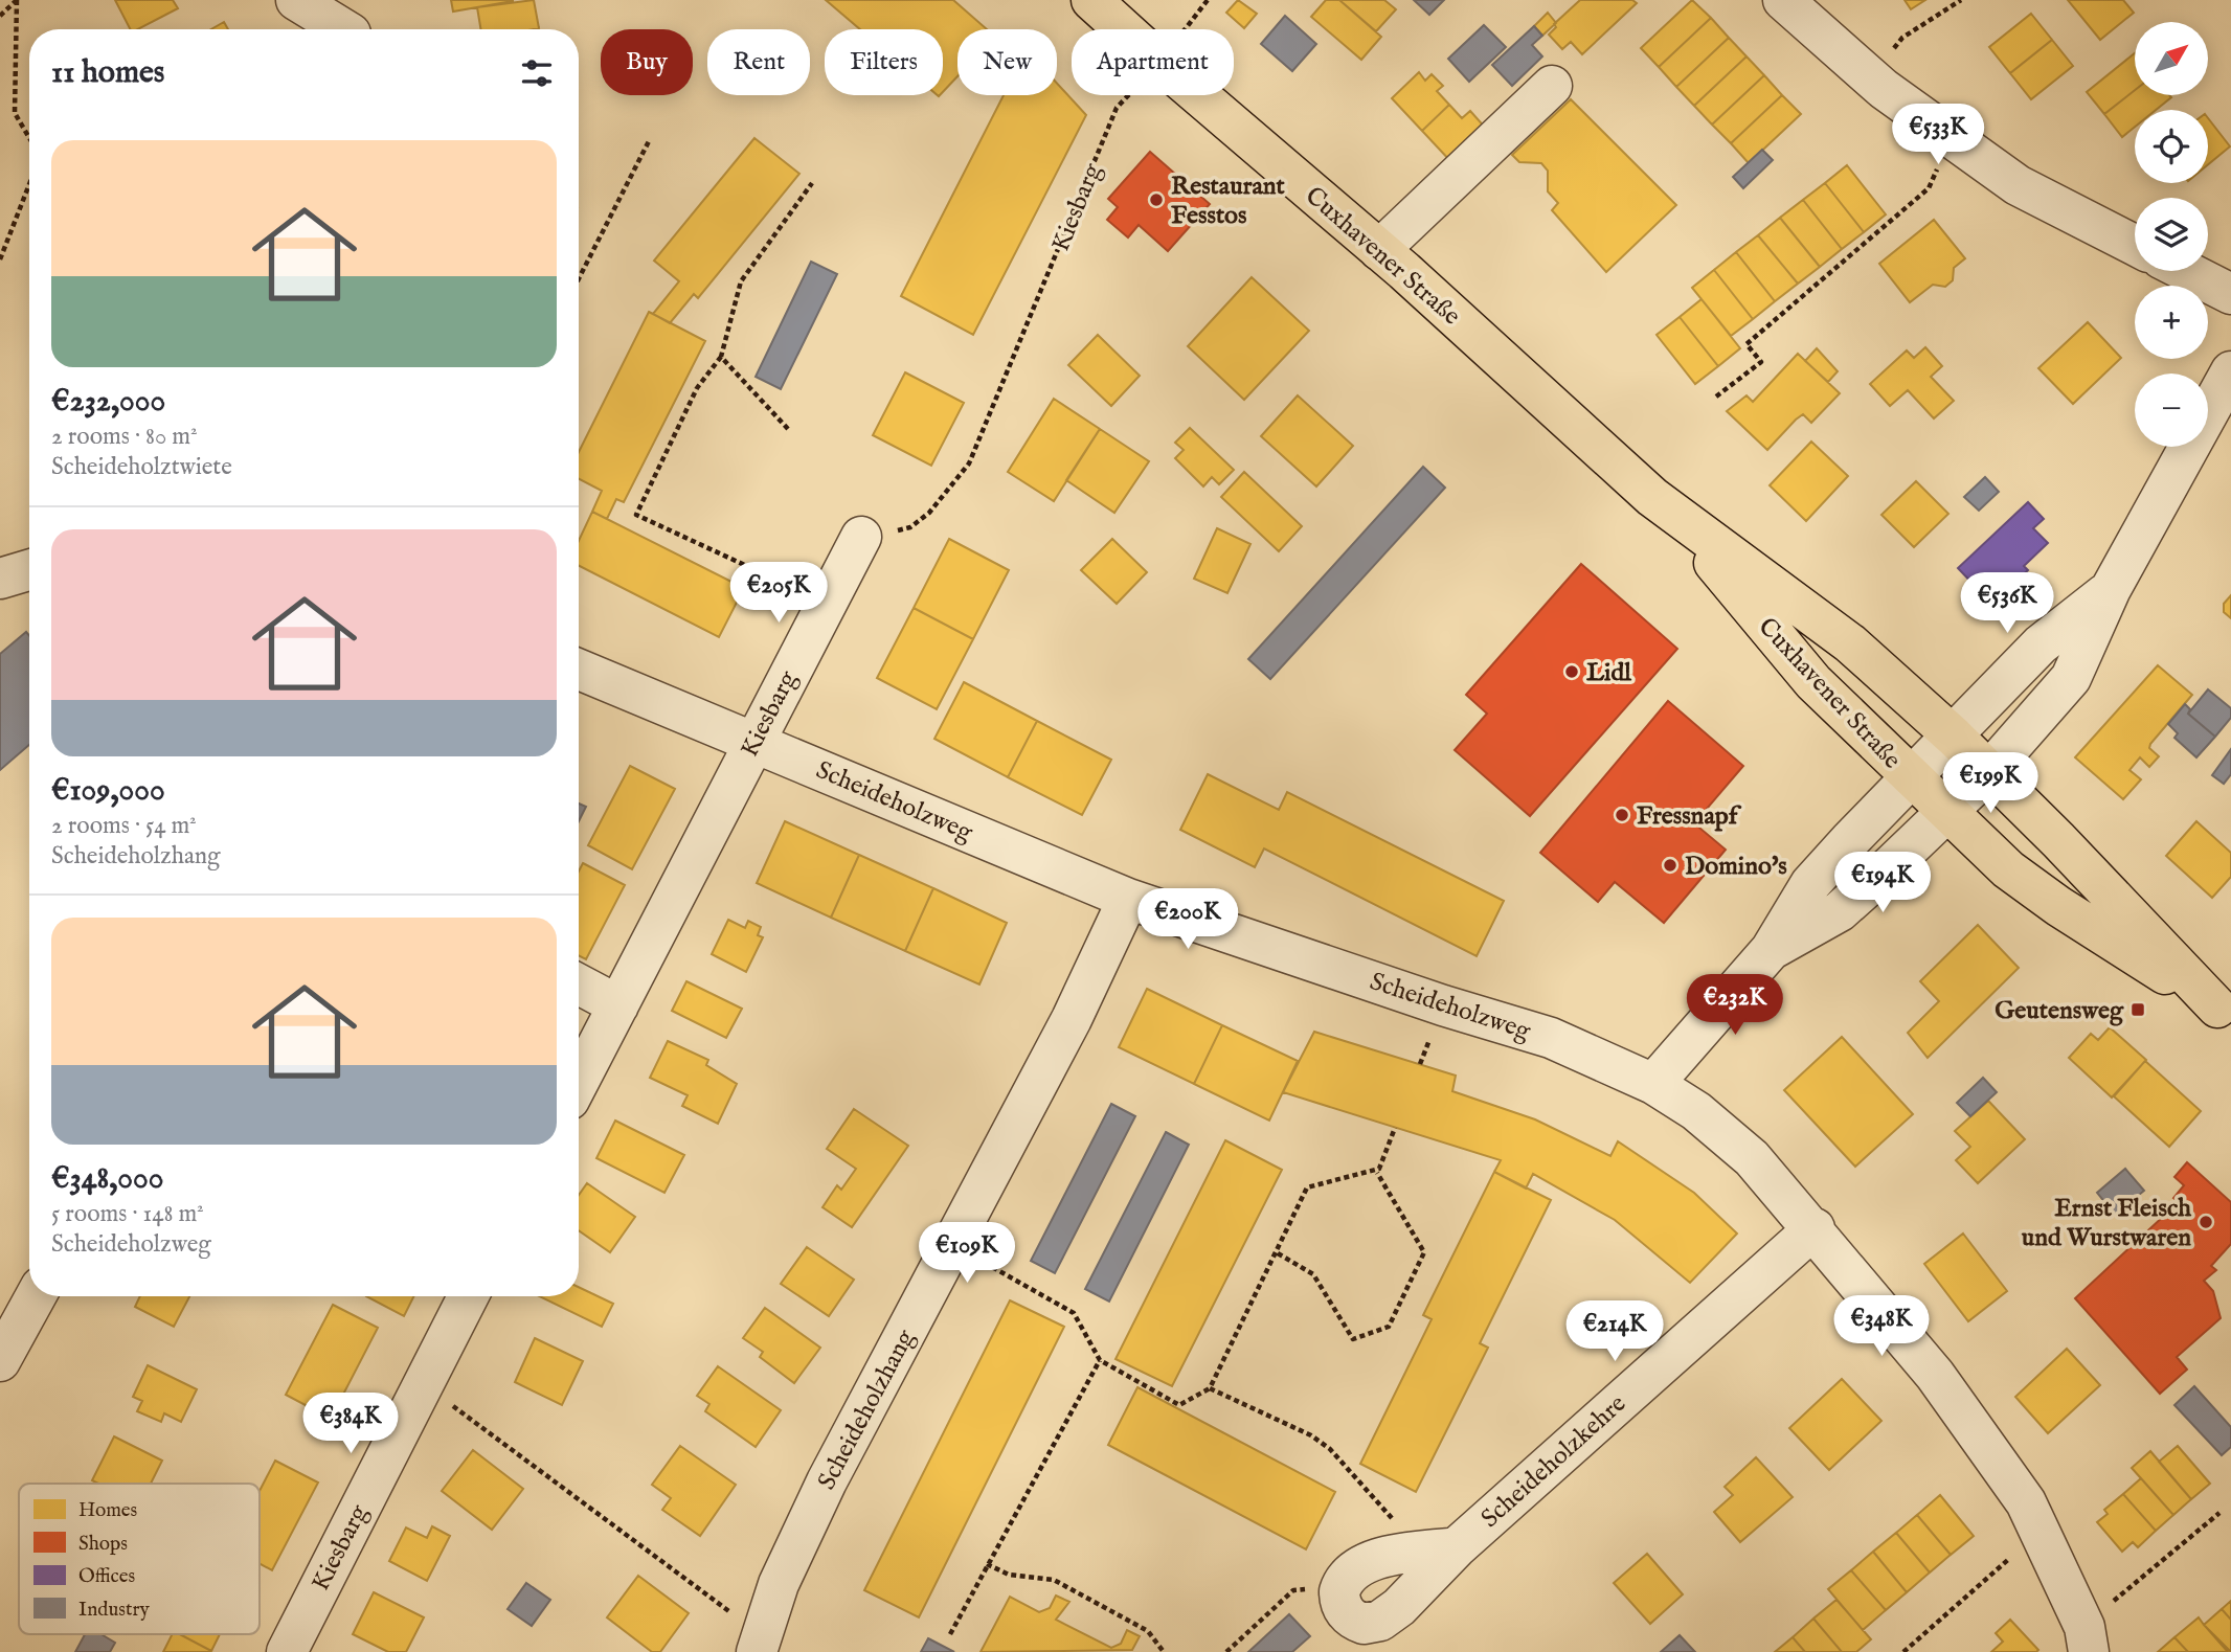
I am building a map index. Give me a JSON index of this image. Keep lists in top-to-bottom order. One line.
{"streets":{"main road":["Cuxhavener Straße"],"street":["Kiesbarg","Scheideholzweg","Scheideholzhang","Scheideholzkehre"]},"crossings":[["Kiesbarg","Scheideholzweg"],["Scheideholzweg","Scheideholzhang"],["Scheideholzweg","Scheideholzkehre"]],"places":{"other":["Restaurant Fesstos","Lidl","Fressnapf","Domino's","Ernst Fleisch und Wurstwaren"],"transit":["Geutensweg"]},"legend":["Homes","Shops","Offices","Industry"],"north":"top right","page":{"map_buttons":["+","−"],"chip":["Buy","Rent","Filters","New","Apartment"],"heading":"11 homes","price":["€533K","€205K","€536K","€199K","€194K","€200K","€232K","€109K","€348K","€214K","€384K"],"list":[{"name":"€232,000","note":"2 rooms · 80 m² · Scheideholztwiete"},{"name":"€109,000","note":"2 rooms · 54 m² · Scheideholzhang"},{"name":"€348,000","note":"5 rooms · 148 m² · Scheideholzweg"}]}}
